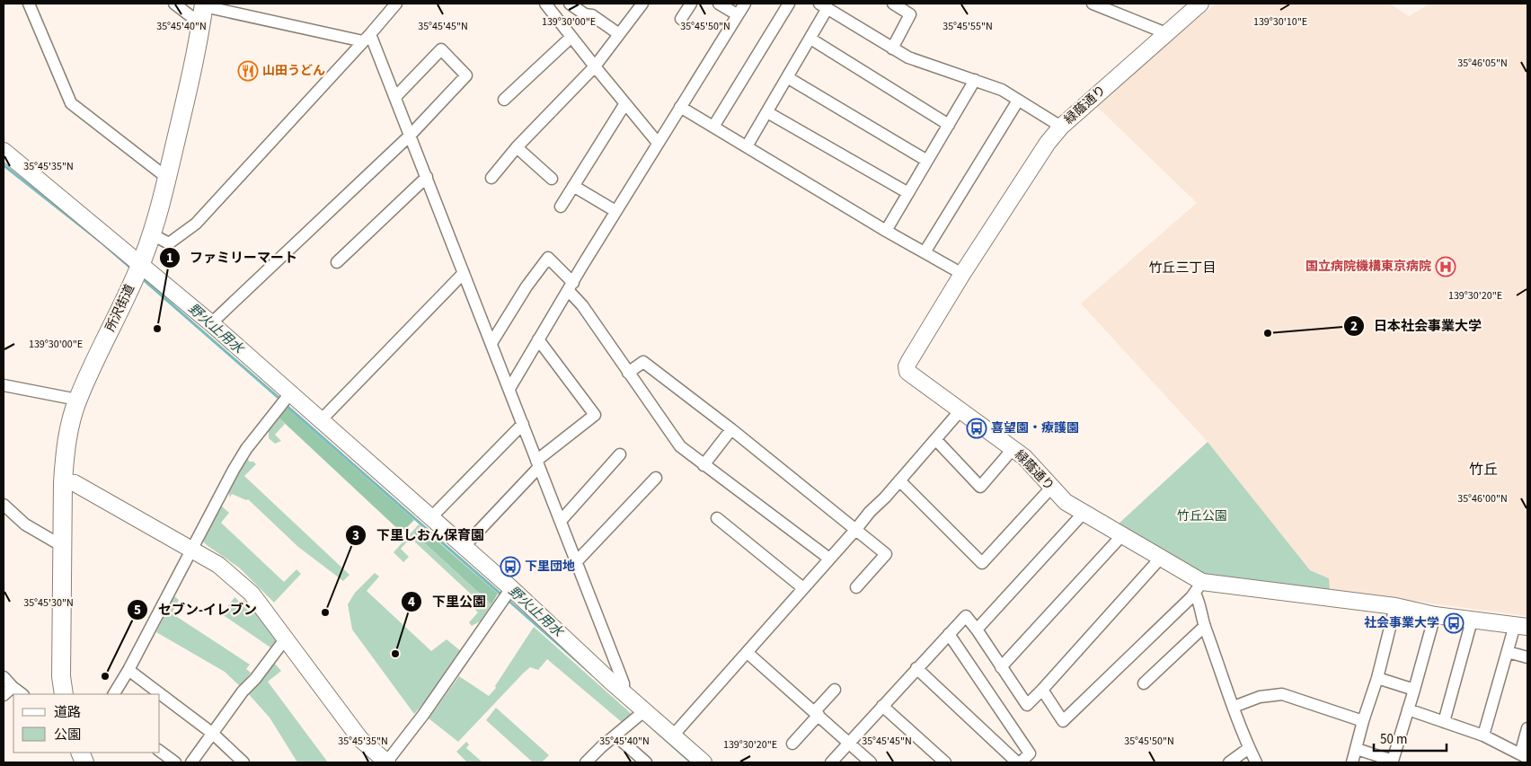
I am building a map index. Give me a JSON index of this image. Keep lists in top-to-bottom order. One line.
{"streets":{"main road":["所沢街道"],"street":["緑蔭通り"]},"districts":["竹丘三丁目","竹丘"],"water":["野火止用水"],"parks":["竹丘公園"],"places":{"restaurant":["山田うどん"],"hospital":["国立病院機構東京病院"],"other":["ファミリーマート","日本社会事業大学","下里しおん保育園","下里公園","セブン-イレブン"],"bus stop":["喜望園・療護園","下里団地","社会事業大学"]},"legend":["道路","公園"],"scale_bar":"50 m","coordinates":["139°30'00\"E","139°30'10\"E","35°45'55\"N","35°45'40\"N","35°45'45\"N","35°45'50\"N","35°46'05\"N","35°45'35\"N","139°30'20\"E","35°46'00\"N","35°45'30\"N"]}
